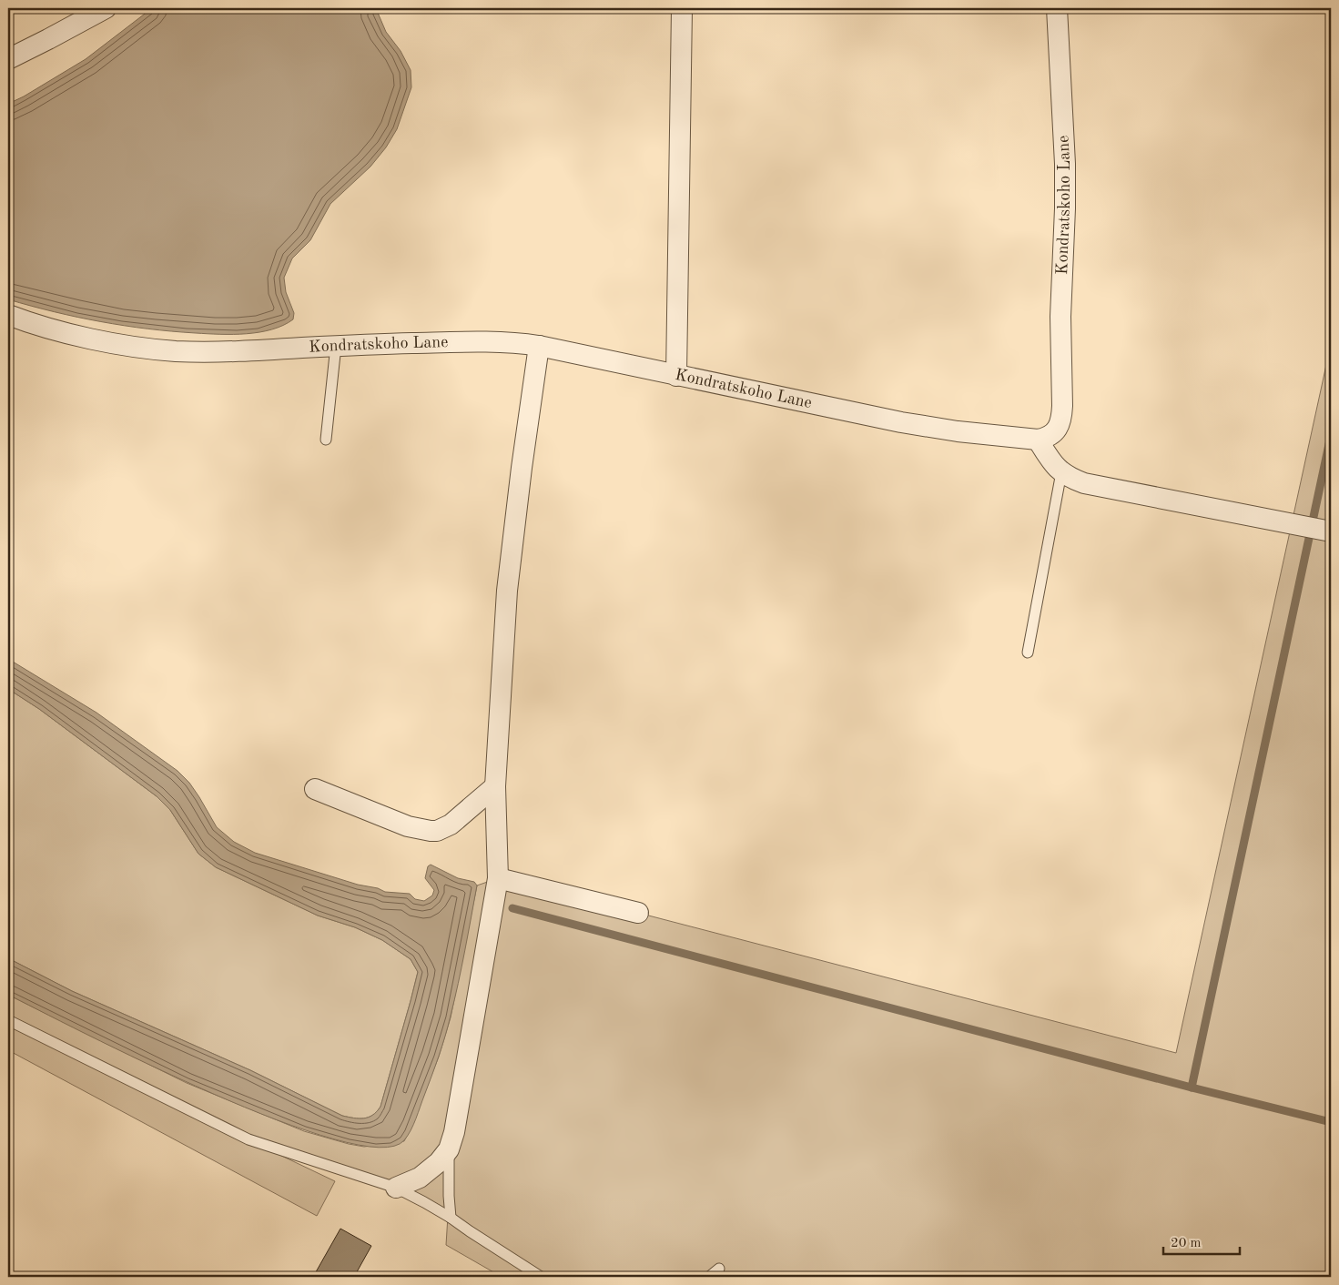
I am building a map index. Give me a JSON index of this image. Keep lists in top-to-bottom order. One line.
{"streets":{"street":["Kondratskoho Lane"]},"scale_bar":"20 m"}
